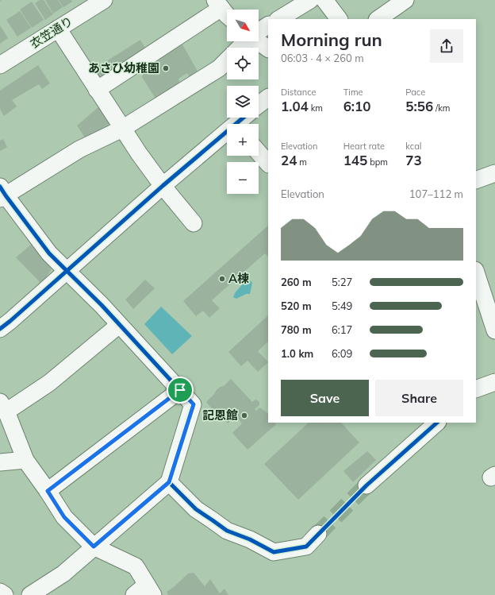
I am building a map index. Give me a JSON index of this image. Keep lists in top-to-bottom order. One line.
{"streets":{"street":["衣笠通り"]},"places":["あさひ幼稚園","A棟","記恩館"],"north":"bottom right","page":{"map_buttons":["+","−"],"heading":["Morning run","06:03 · 4 × 260 m"],"stats":[["Distance","1.04 km"],["Time","6:10"],["Pace","5:56 /km"],["Elevation","24 m"],["Heart rate","145 bpm"],["kcal","73"]],"chart":["Elevation","107–112 m"],"list":[{"name":"260 m","note":"5:27"},{"name":"520 m","note":"5:49"},{"name":"780 m","note":"6:17"},{"name":"1.0 km","note":"6:09"}],"buttons":["Save","Share"]}}
